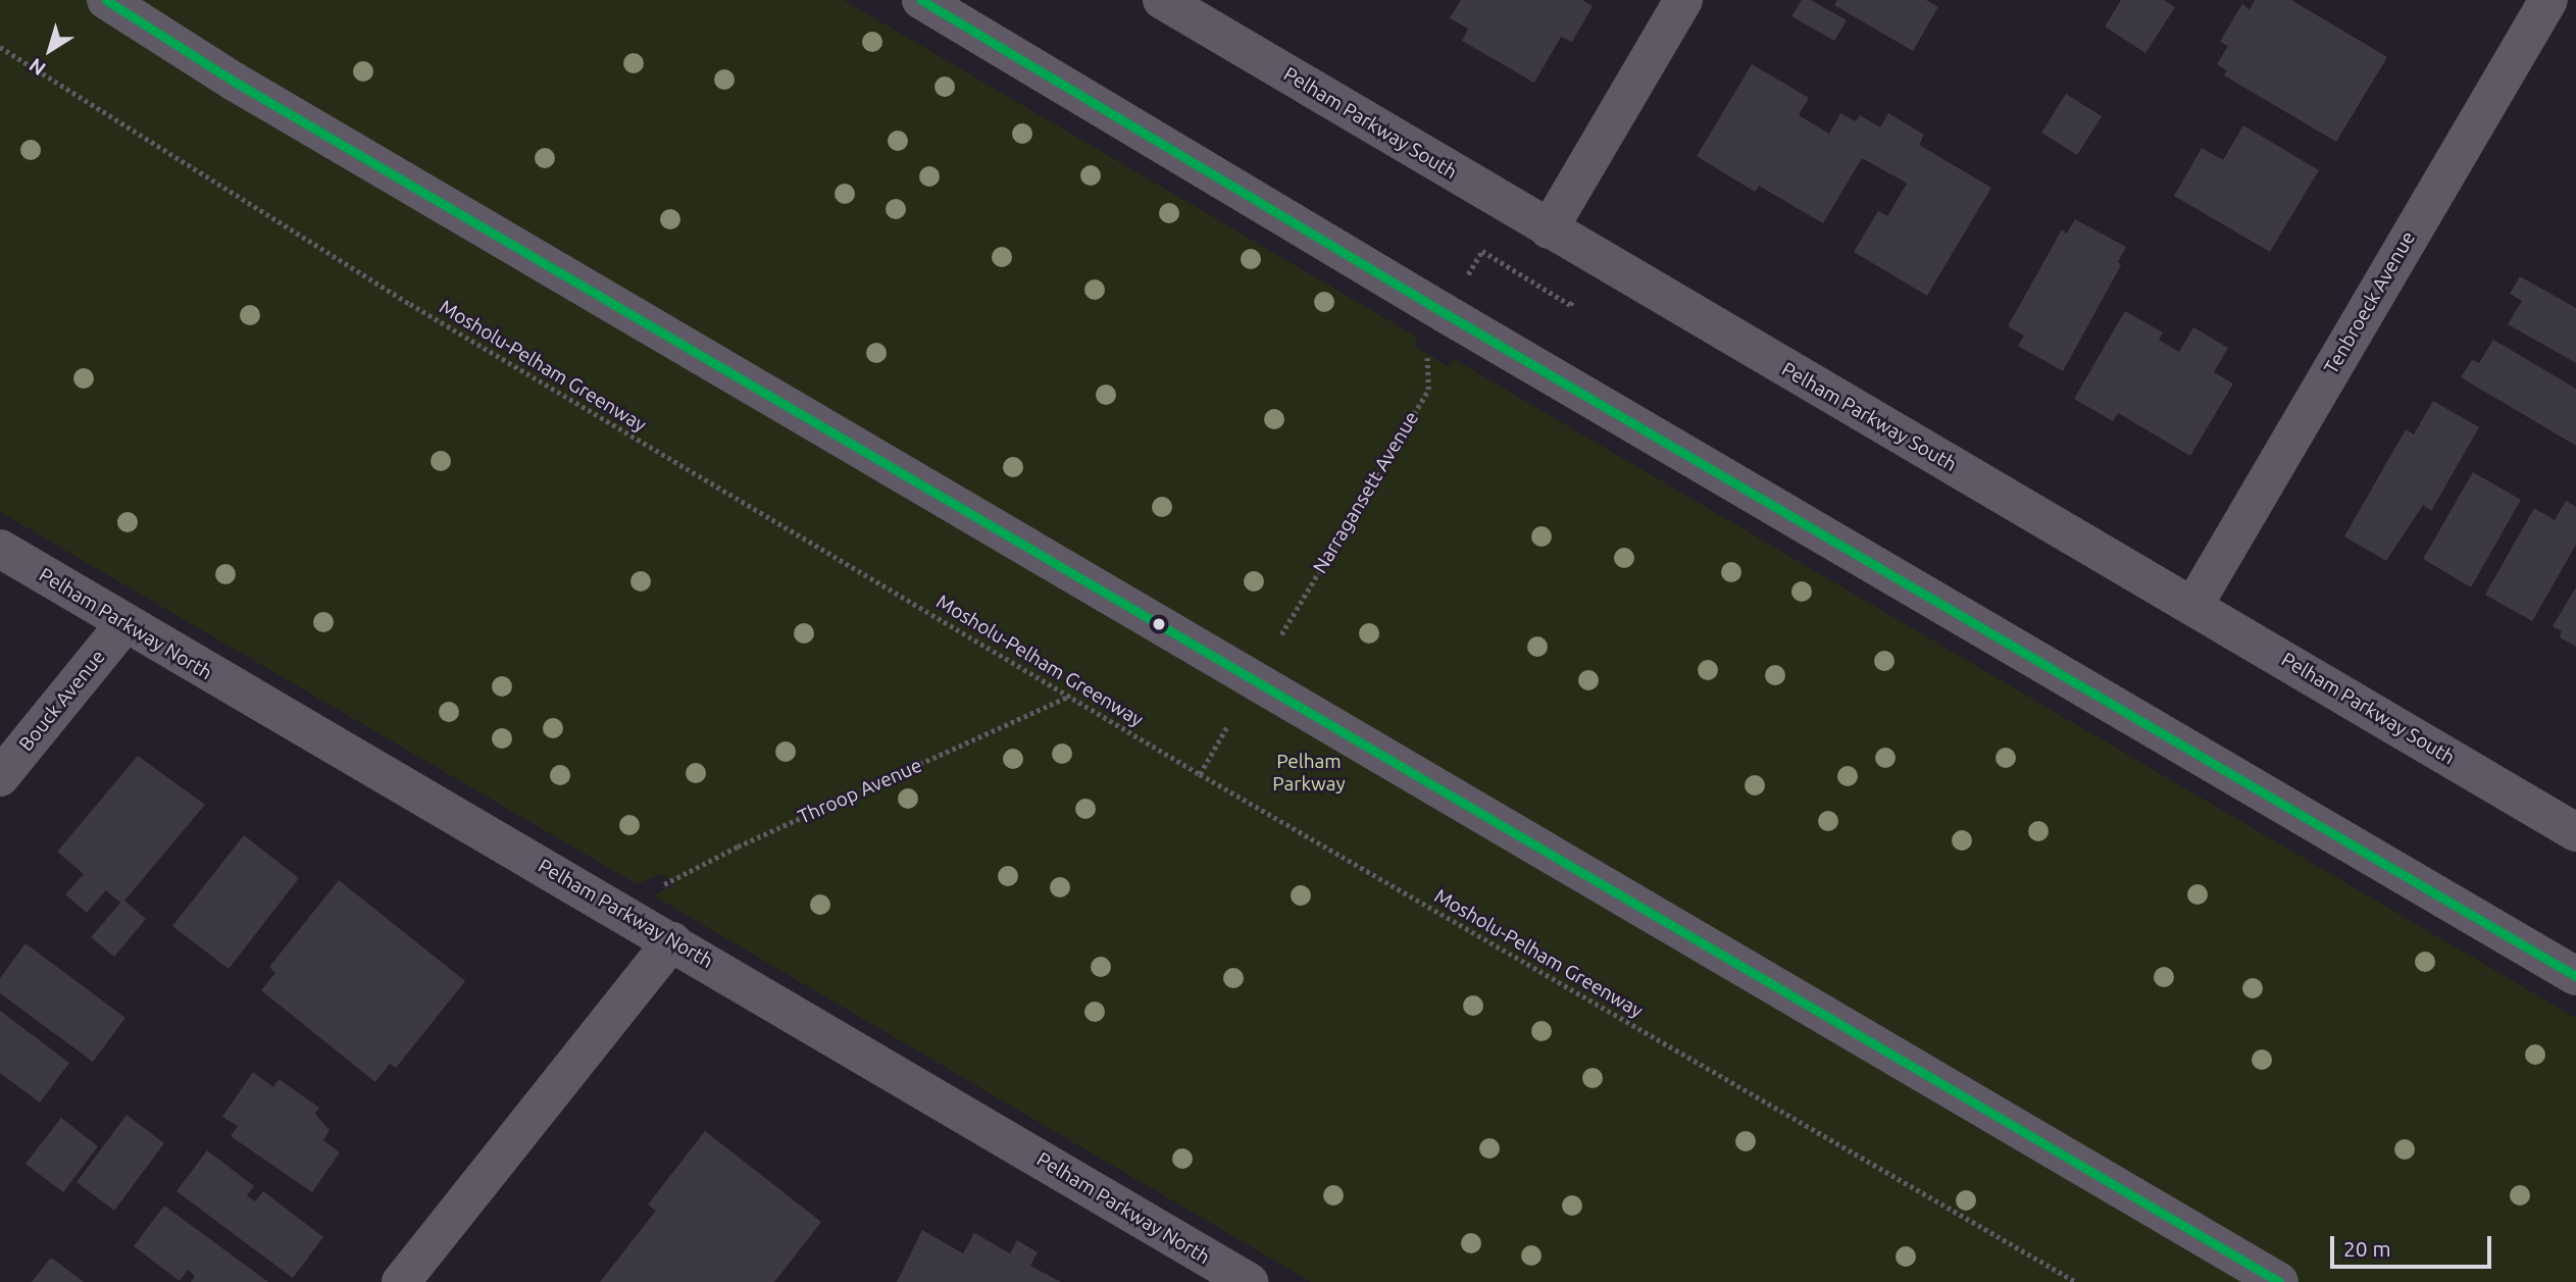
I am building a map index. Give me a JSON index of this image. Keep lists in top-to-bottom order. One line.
{"streets":{"street":["Pelham Parkway South","Tenbroeck Avenue","Pelham Parkway North","Bouck Avenue"],"path":["Mosholu-Pelham Greenway","Narragansett Avenue","Throop Avenue"]},"crossings":[["Pelham Parkway South","Tenbroeck Avenue"],["Mosholu-Pelham Greenway","Throop Avenue"],["Pelham Parkway North","Bouck Avenue"]],"parks":["Pelham Parkway"],"scale_bar":"20 m","north":"bottom left"}
